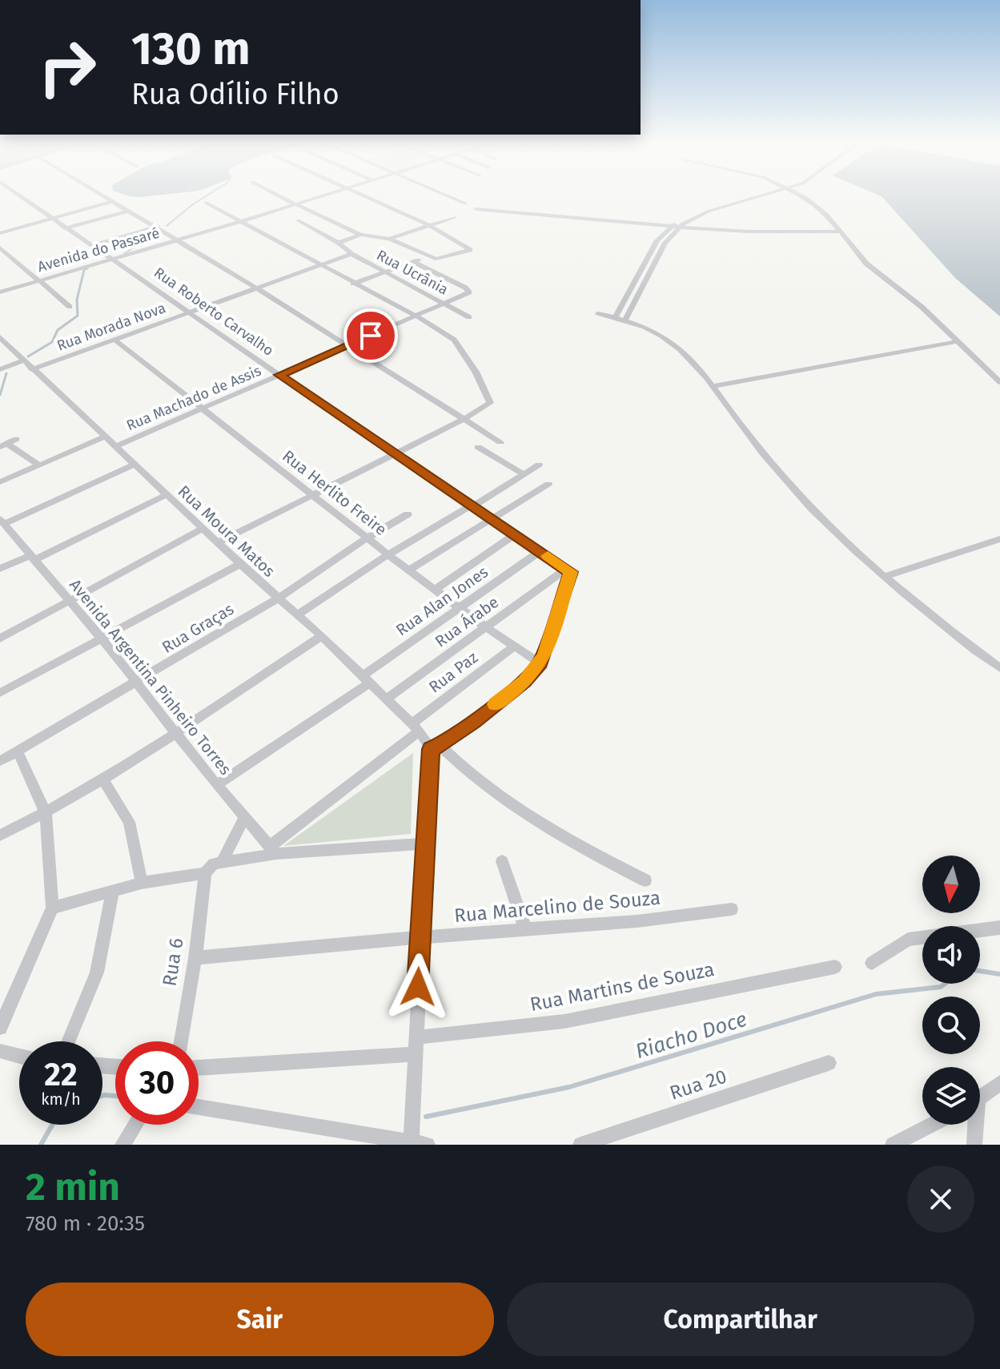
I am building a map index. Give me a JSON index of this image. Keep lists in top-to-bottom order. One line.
{"streets":{"street":["Avenida do Passaré","Rua Ucrânia","Rua Roberto Carvalho","Rua Morada Nova","Rua Machado de Assis","Rua Herlito Freire","Rua Moura Matos","Rua Alan Jones","Rua Árabe","Rua Graças","Rua Paz","Avenida Argentina Pinheiro Torres","Rua Marcelino de Souza","Rua 6","Rua Martins de Souza","Rua 20"]},"crossings":[["Avenida do Passaré","Rua Roberto Carvalho"],["Rua Ucrânia","Rua Morada Nova"],["Rua Ucrânia","Rua Machado de Assis"],["Rua Roberto Carvalho","Rua Morada Nova"],["Rua Roberto Carvalho","Rua Machado de Assis"],["Rua Roberto Carvalho","Rua Alan Jones"],["Rua Roberto Carvalho","Rua Árabe"],["Rua Morada Nova","Rua Herlito Freire"],["Rua Morada Nova","Rua Moura Matos"],["Rua Machado de Assis","Rua Herlito Freire"],["Rua Machado de Assis","Rua Moura Matos"],["Rua Herlito Freire","Rua Alan Jones"],["Rua Herlito Freire","Rua Árabe"],["Rua Herlito Freire","Rua Graças"],["Rua Herlito Freire","Rua Paz"],["Rua Moura Matos","Rua Alan Jones"],["Rua Moura Matos","Rua Árabe"],["Rua Moura Matos","Rua Graças"],["Rua Moura Matos","Rua Paz"],["Rua Alan Jones","Avenida Argentina Pinheiro Torres"],["Rua Graças","Avenida Argentina Pinheiro Torres"],["Rua Paz","Avenida Argentina Pinheiro Torres"],["Rua Marcelino de Souza","Rua 6"]],"water":["Riacho Doce"],"north":"bottom","page":{"turn":["130 m","Rua Odílio Filho"],"speed":"22 km/h","limit":"30","heading":["2 min","780 m · 20:35"],"buttons":["Sair","Compartilhar"]}}
